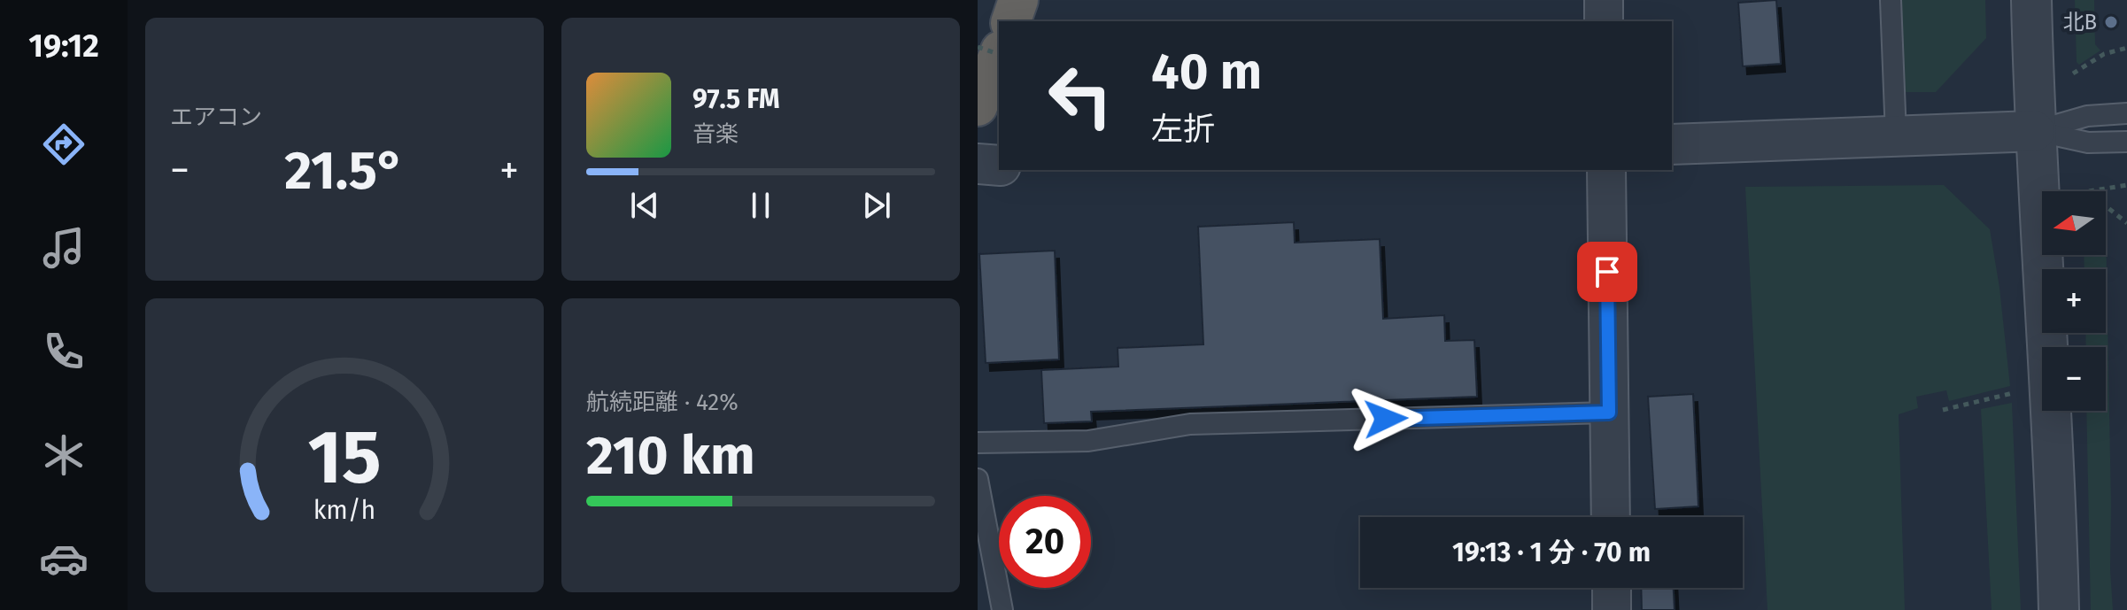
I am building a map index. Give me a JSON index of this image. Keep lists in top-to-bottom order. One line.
{"places":["北B"],"north":"left","page":{"tabs":"19:12","tile":["エアコン",["航続距離 · 42%","210 km"]],"turn":["40 m","左折"],"song":["97.5 FM","音楽"],"heat":["−","21.5°","+"],"map_buttons":["+","−"],"limit":"20","trip":"19:13 · 1 分 · 70 m","gauge":["15","km/h"]}}
